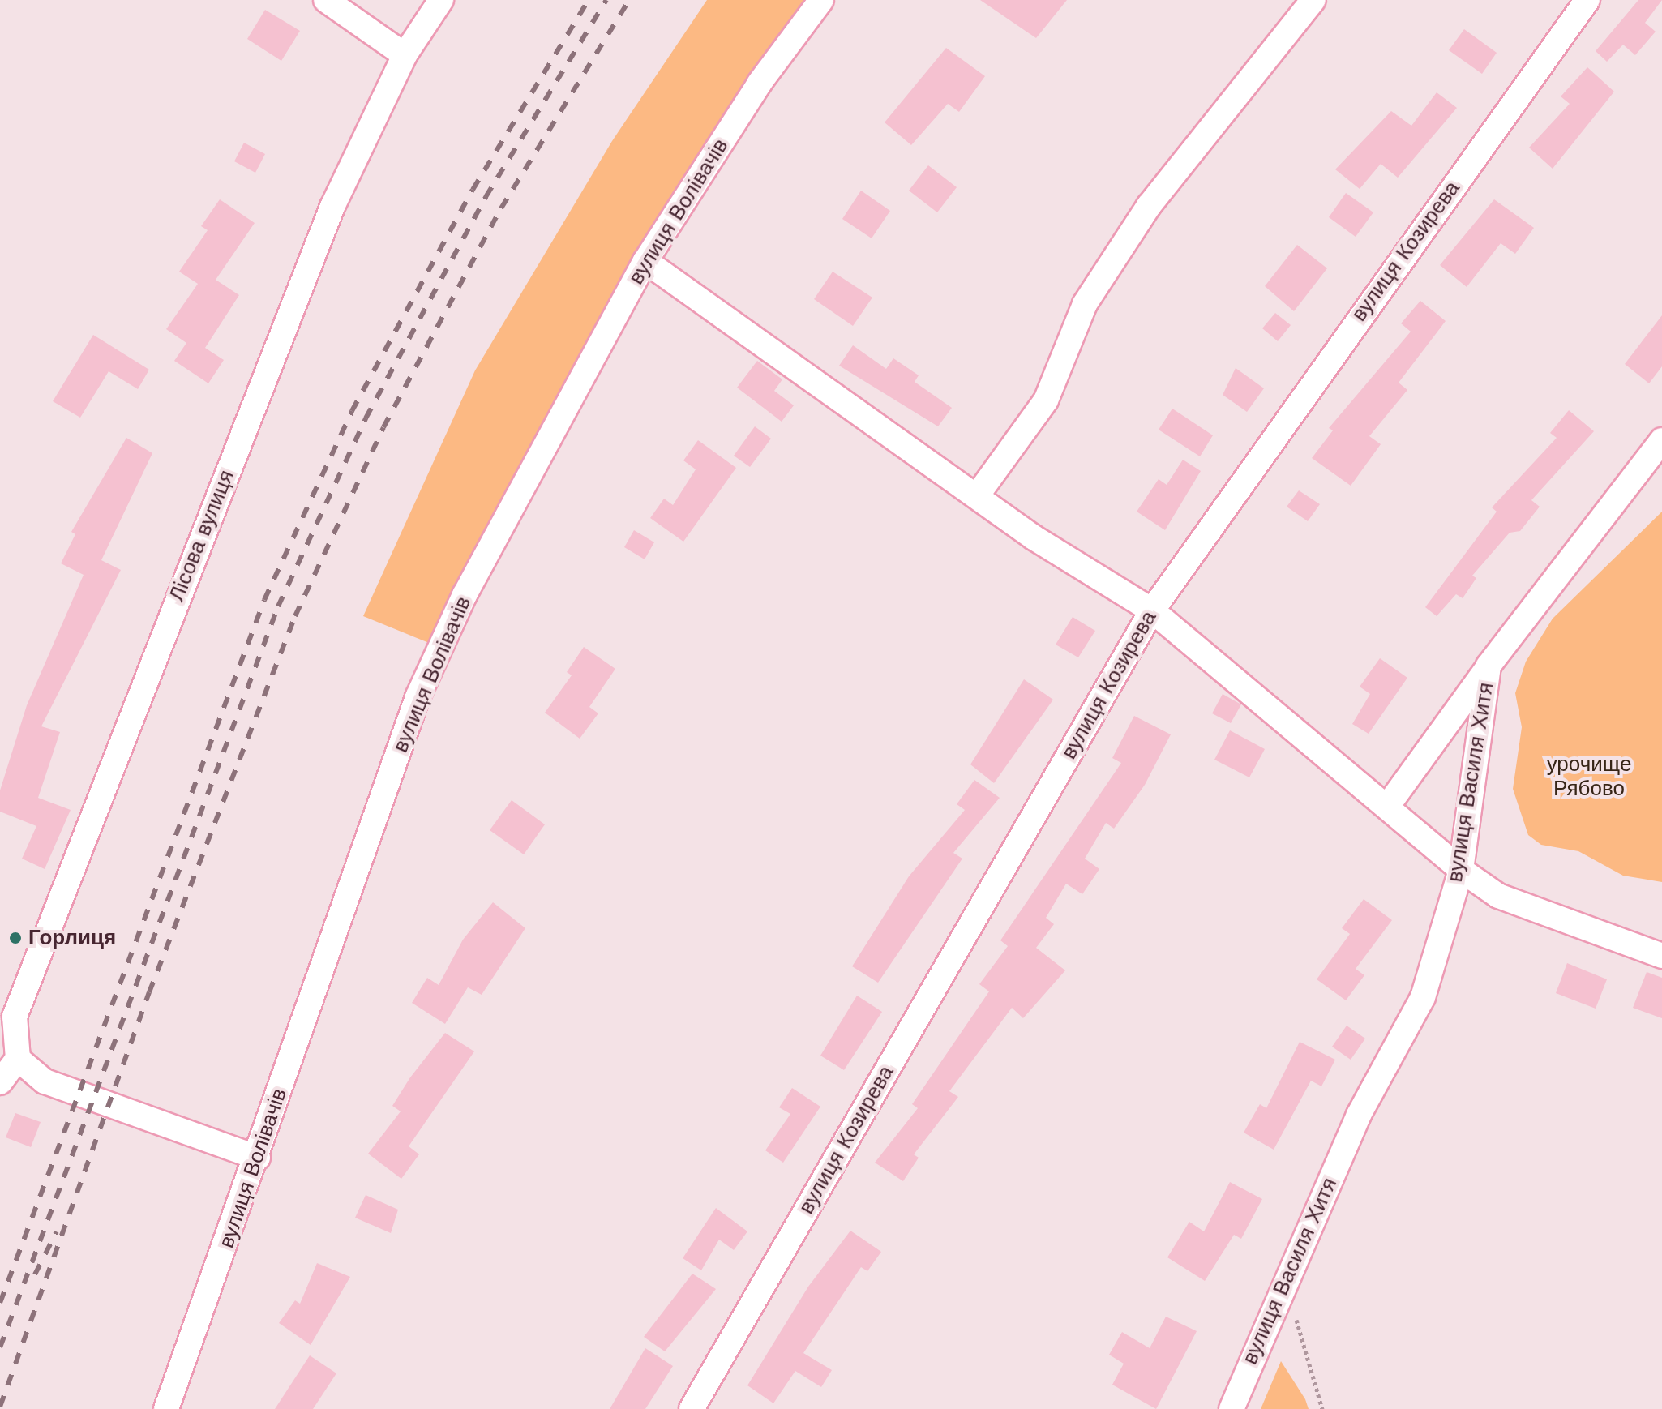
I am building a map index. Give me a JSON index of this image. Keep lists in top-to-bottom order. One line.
{"streets":{"street":["вулиця Волівачів","вулиця Козирева","Лісова вулиця","вулиця Василя Хитя"]},"parks":["урочище Рябово"],"places":["Горлиця"]}
